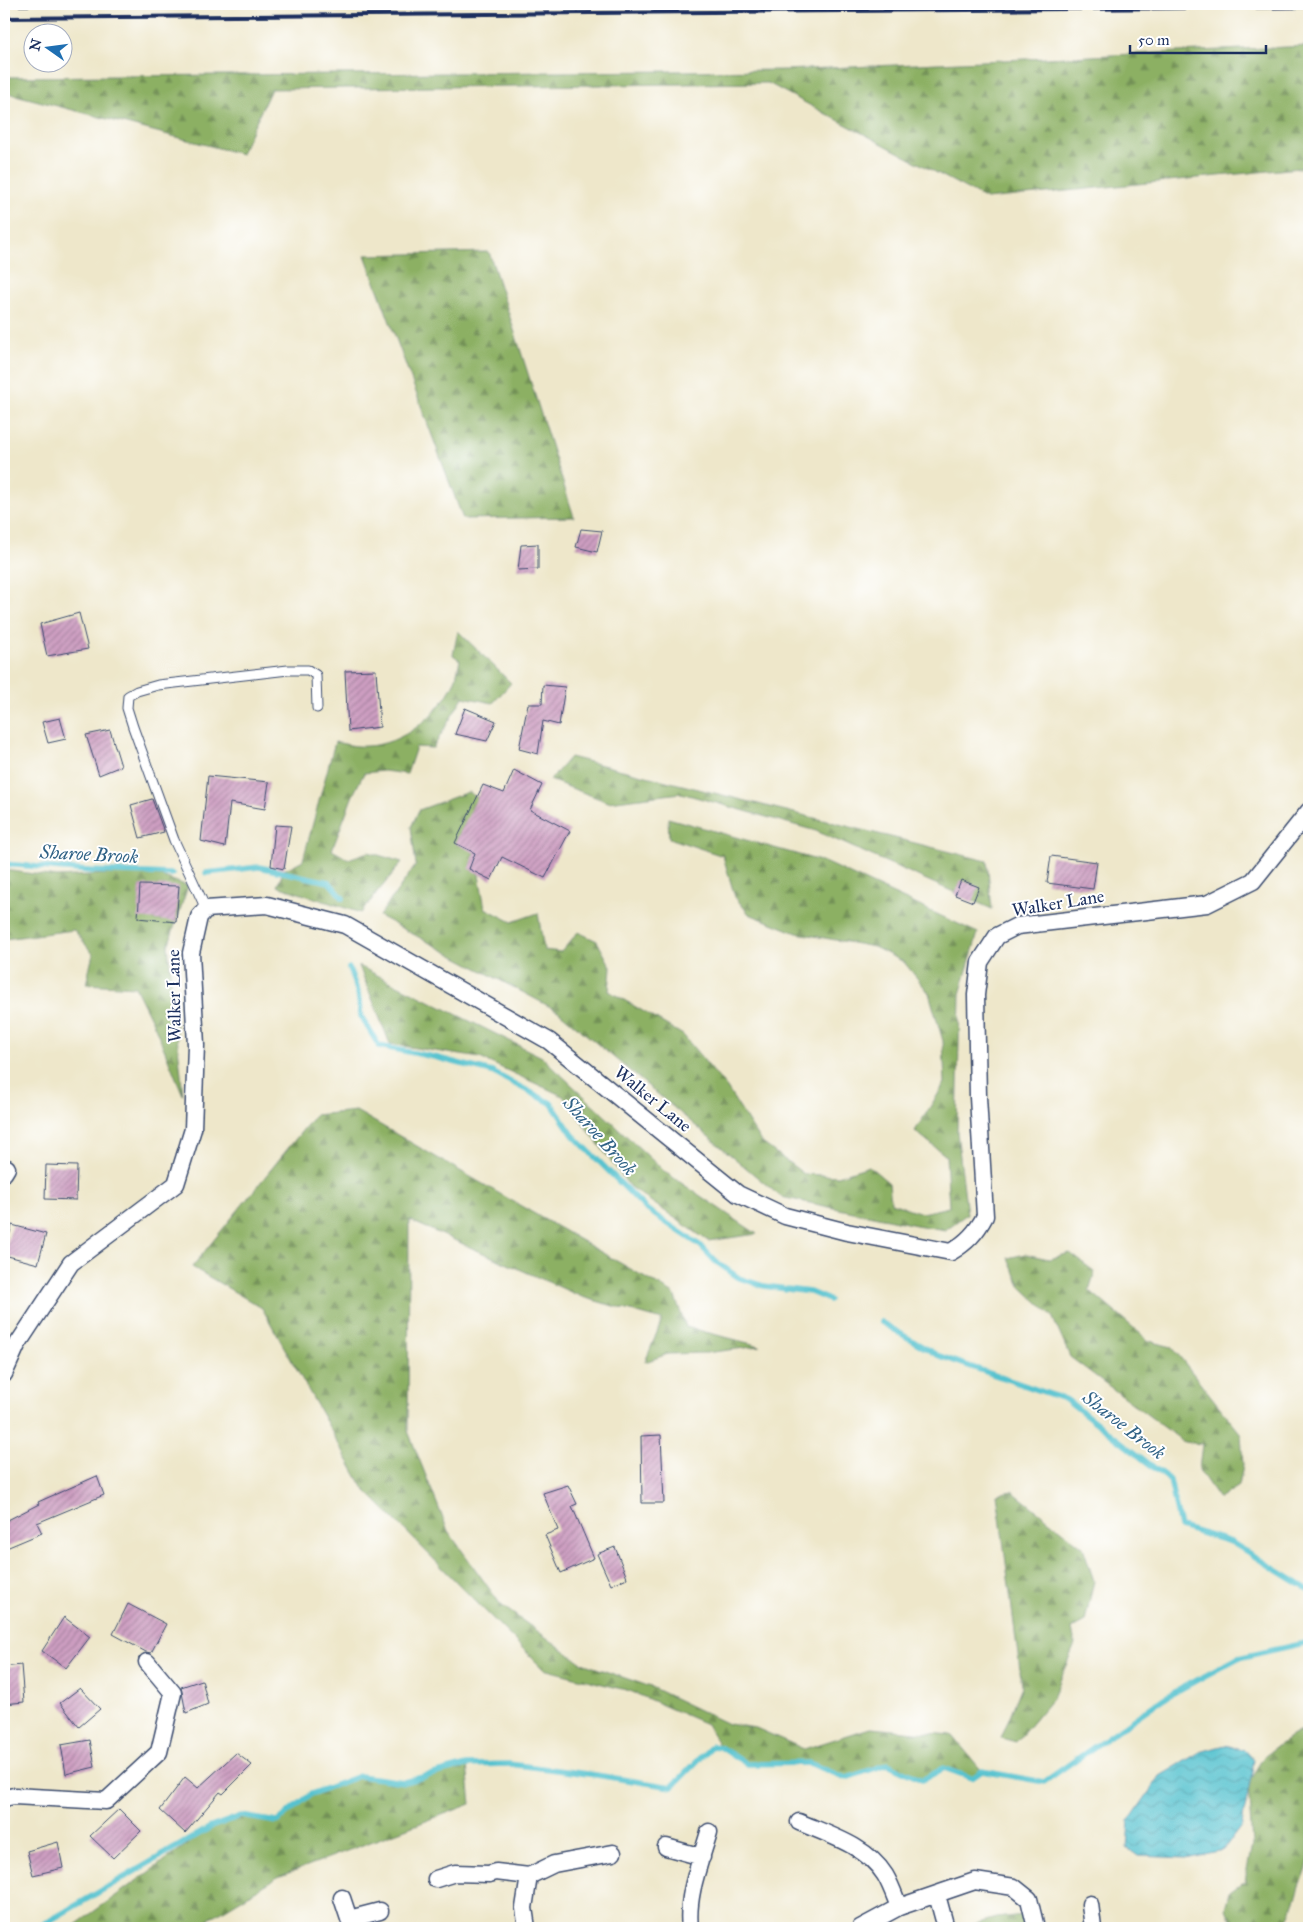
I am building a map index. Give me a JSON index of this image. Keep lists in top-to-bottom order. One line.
{"streets":{"street":["Walker Lane"]},"water":["Sharoe Brook"],"scale_bar":"50 m","north":"left"}
